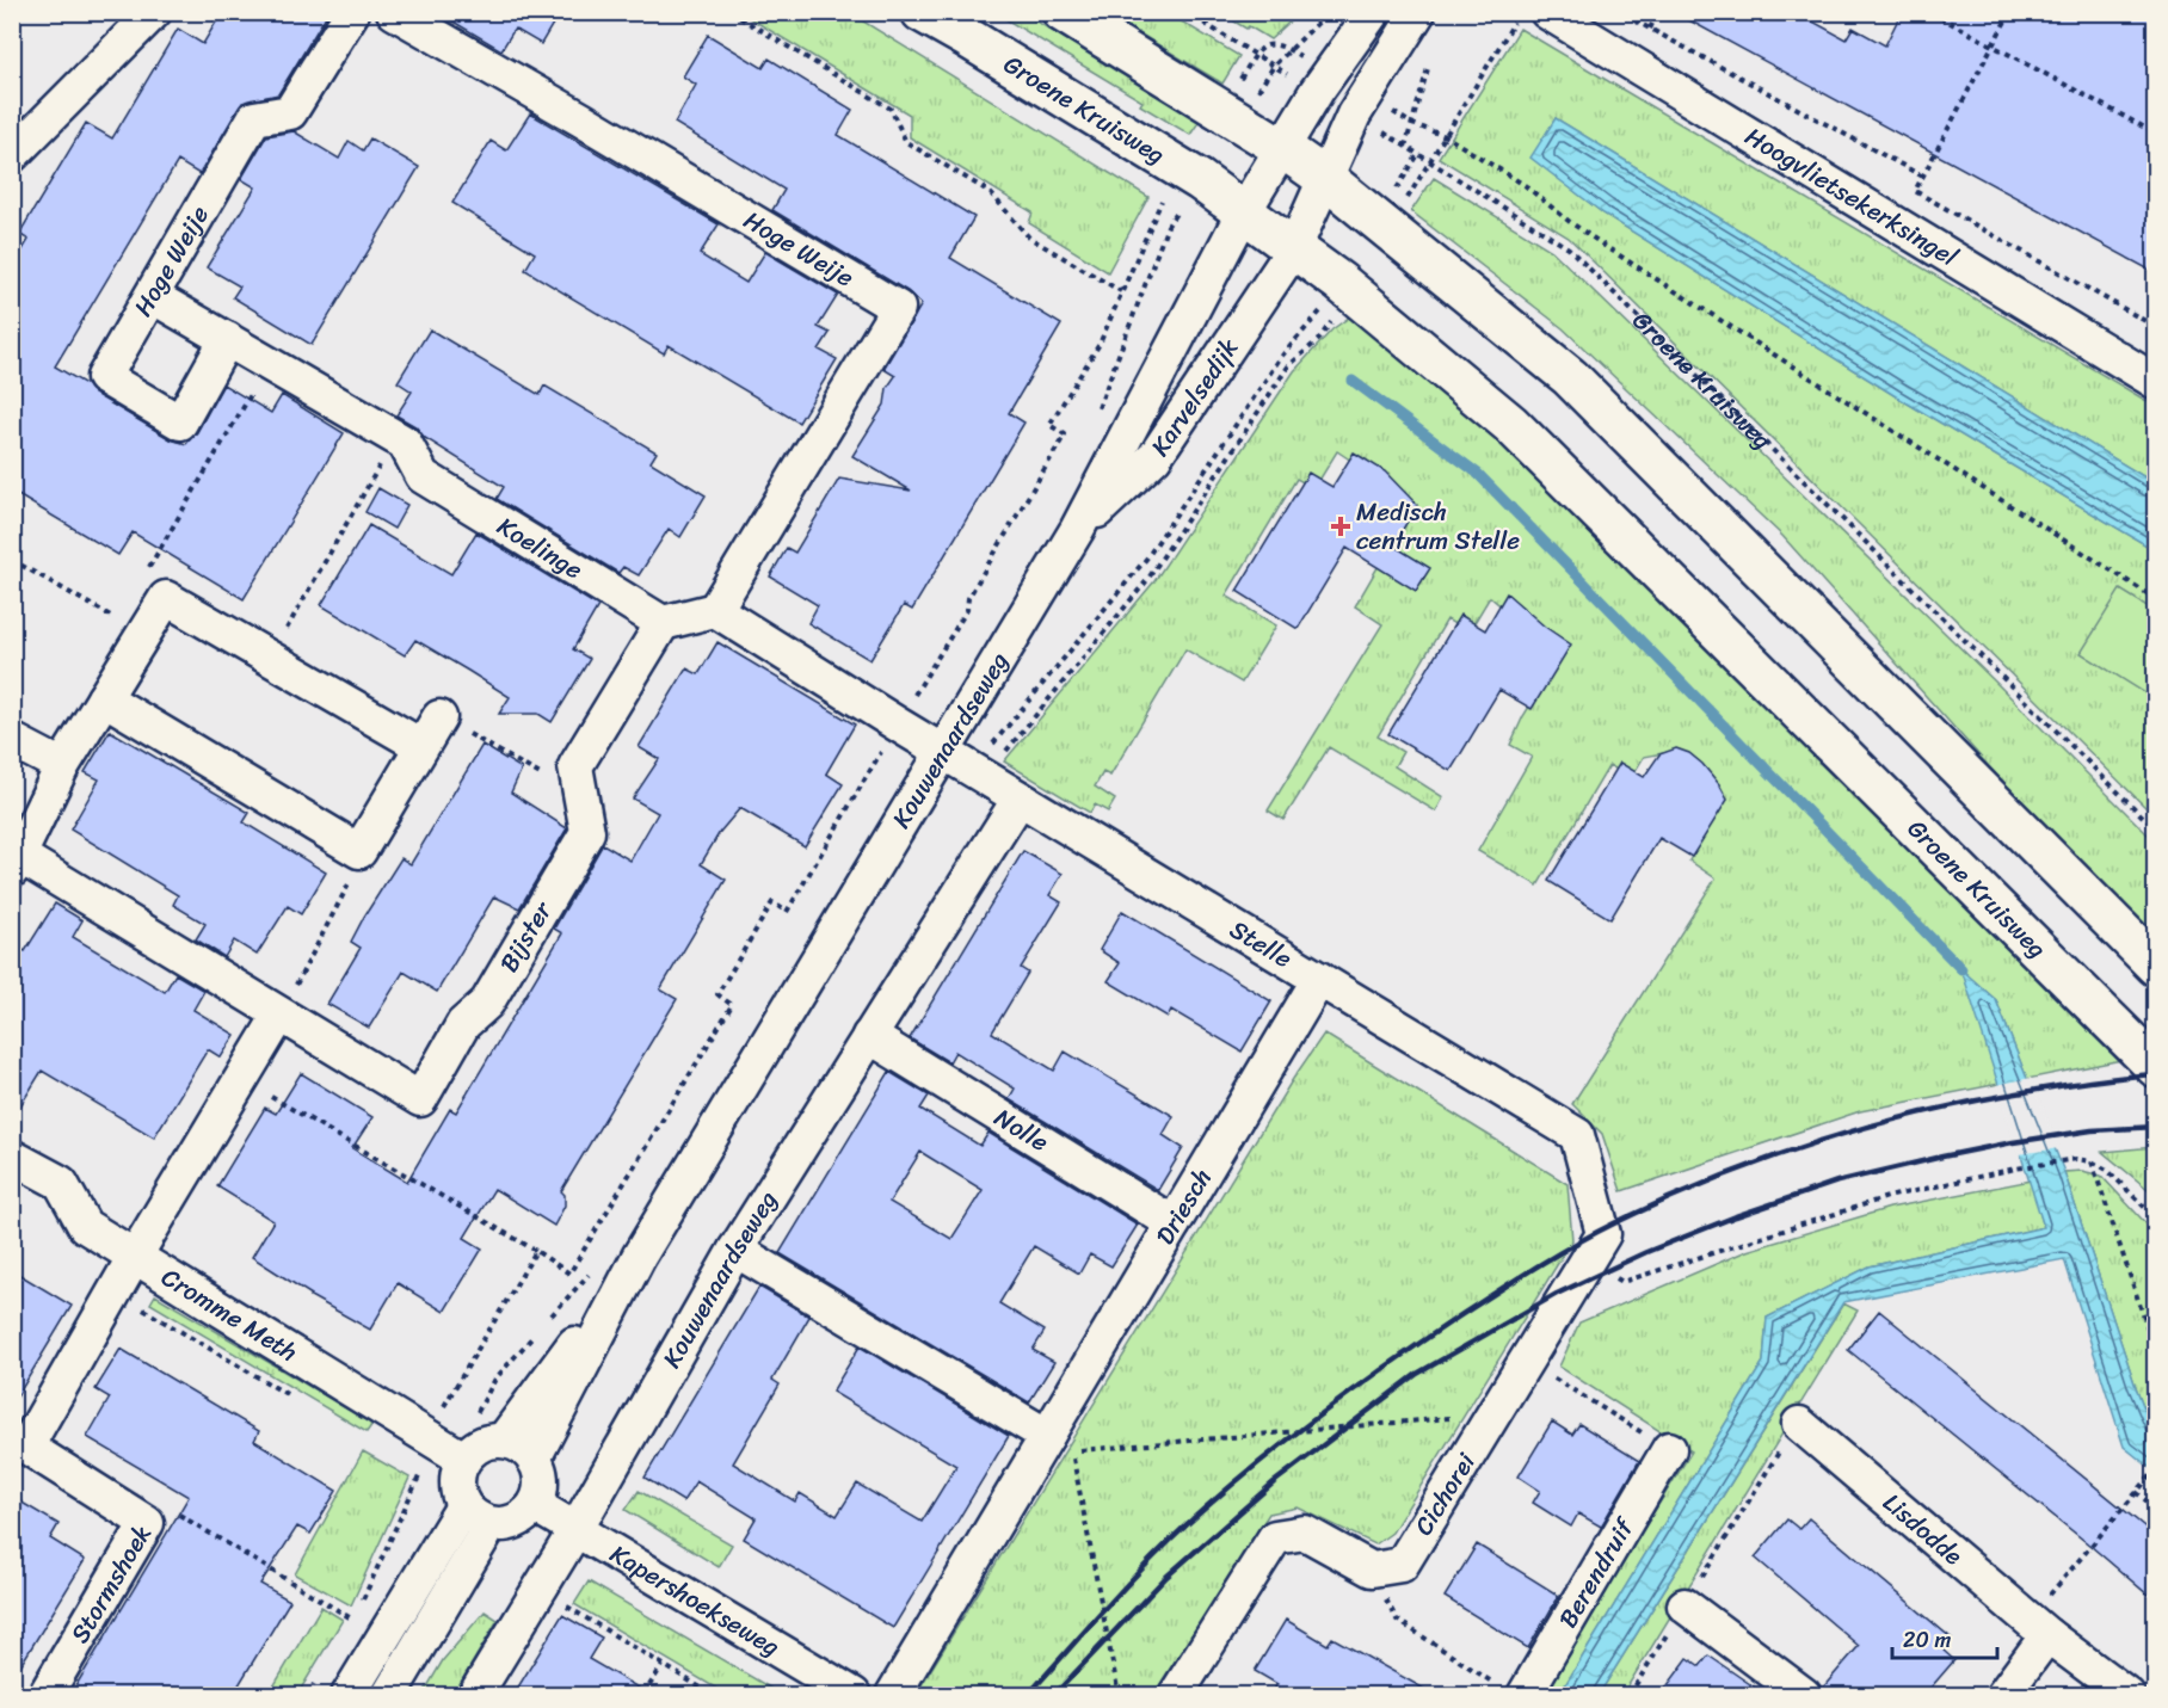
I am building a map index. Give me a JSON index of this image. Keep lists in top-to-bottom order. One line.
{"streets":{"main road":["Groene Kruisweg"],"street":["Hoogvlietsekerksingel","Hoge Weije","Karvelsedijk","Koelinge","Kouwenaardseweg","Bijster","Stelle","Nolle","Driesch","Cromme Meth","Cichorei","Lisdodde","Berendruif","Stormshoek","Kapershoekseweg"]},"crossings":[["Groene Kruisweg","Karvelsedijk"],["Groene Kruisweg","Kouwenaardseweg"],["Hoge Weije","Koelinge"],["Karvelsedijk","Kouwenaardseweg"],["Koelinge","Bijster"],["Kouwenaardseweg","Stelle"],["Kouwenaardseweg","Nolle"],["Kouwenaardseweg","Cromme Meth"],["Kouwenaardseweg","Kapershoekseweg"],["Stelle","Driesch"],["Stelle","Cichorei"],["Nolle","Driesch"],["Cromme Meth","Stormshoek"],["Cromme Meth","Kapershoekseweg"]],"places":{"health":["Medisch centrum Stelle"]},"scale_bar":"20 m"}
